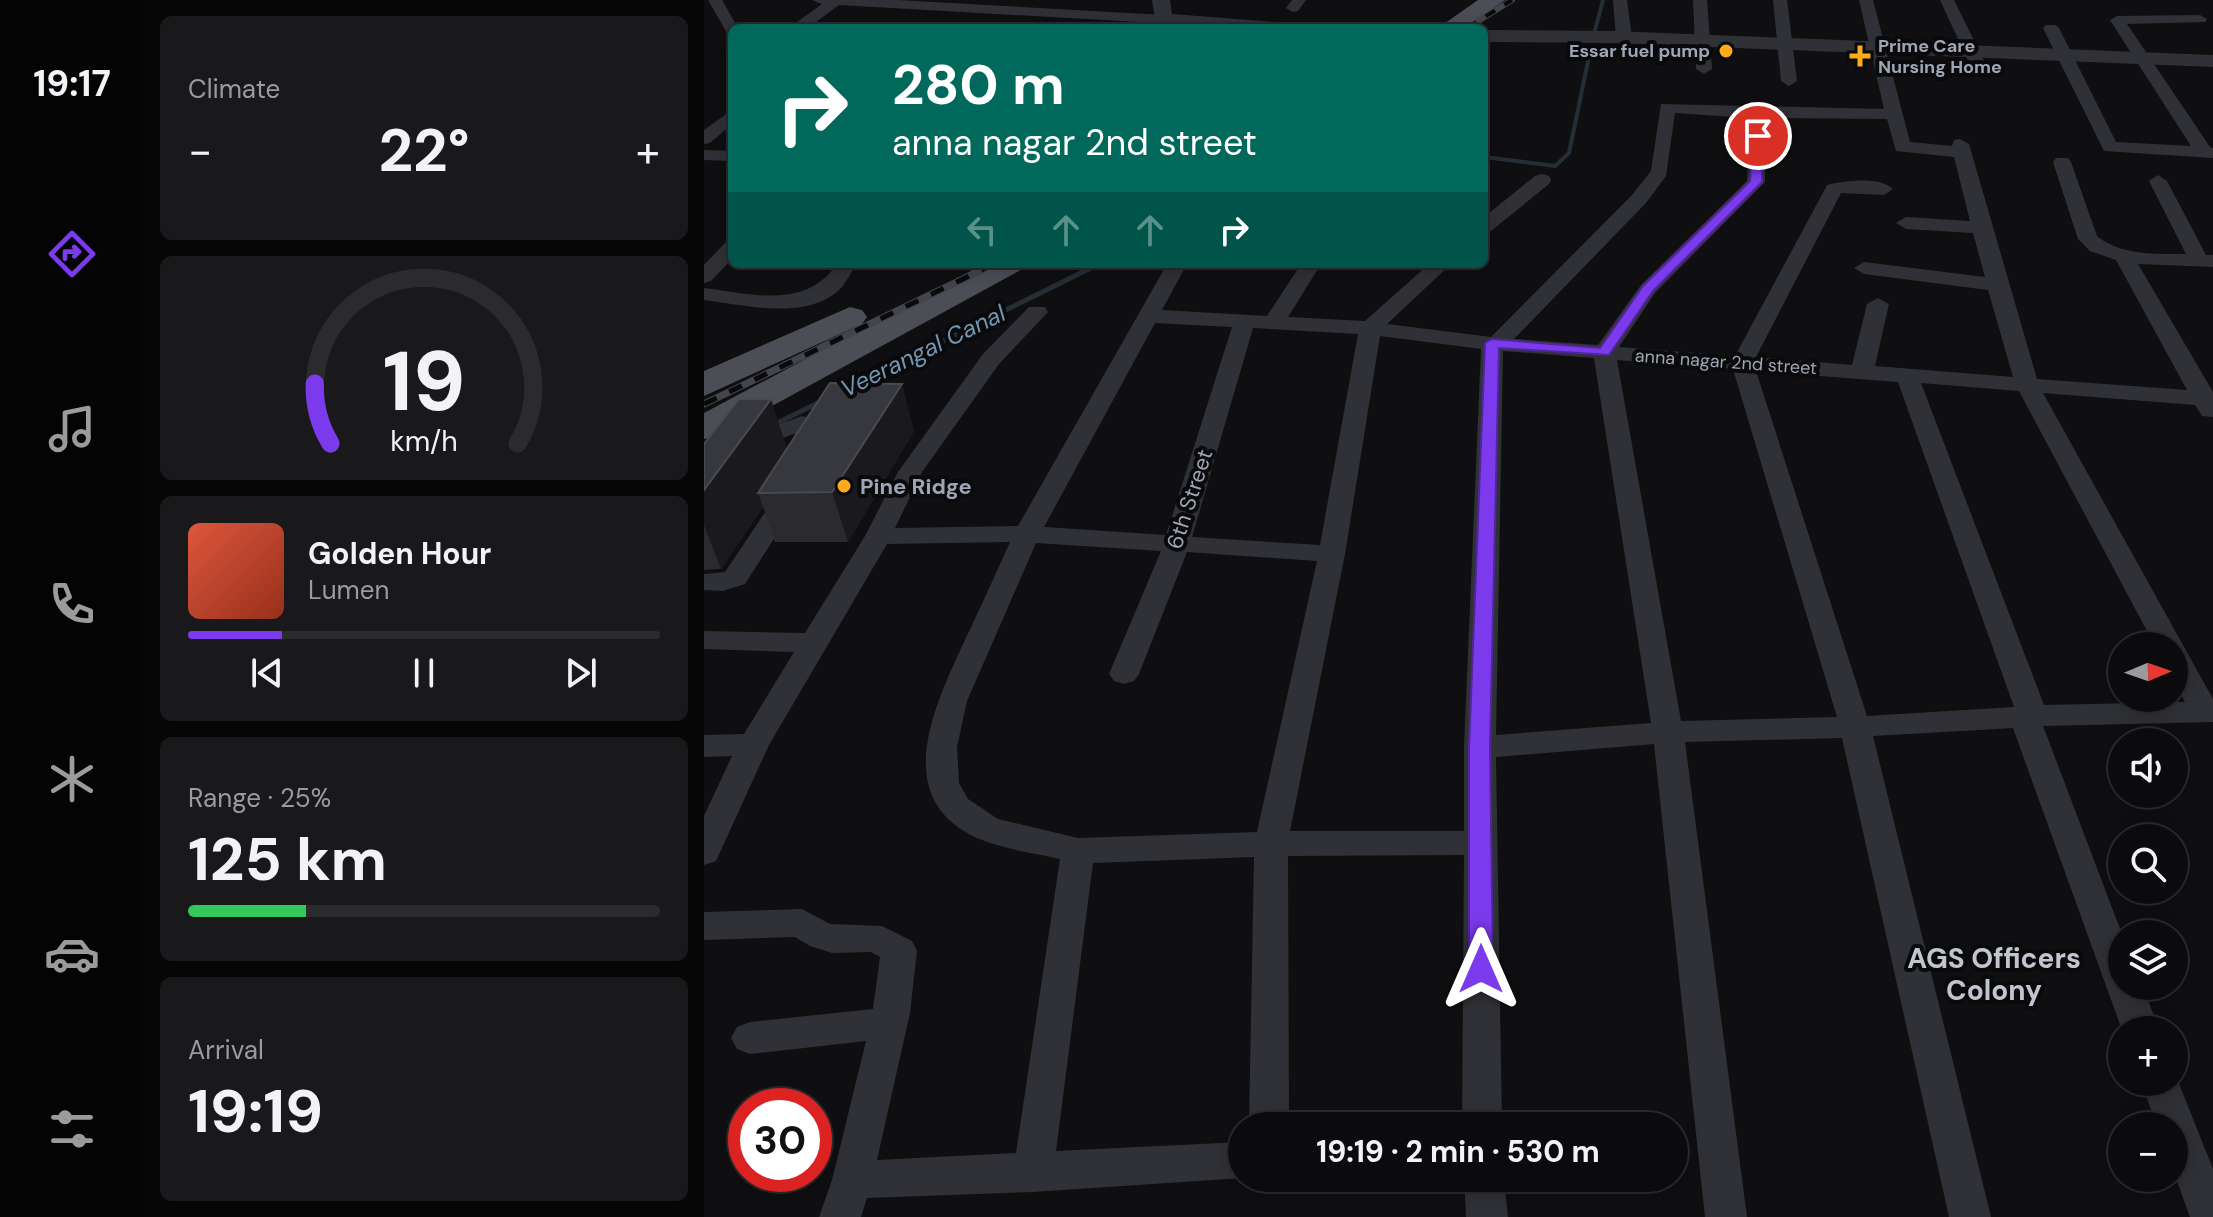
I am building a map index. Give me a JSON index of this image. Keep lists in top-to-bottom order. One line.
{"streets":{"street":["anna nagar 2nd street","6th Street"]},"crossings":[["anna nagar 2nd street","6th Street"]],"districts":["AGS Officers Colony"],"water":["Veerangal Canal"],"places":{"other":["Essar fuel pump","Pine Ridge"],"health":["Prime Care Nursing Home"]},"north":"right","page":{"tabs":"19:17","tile":["Climate",["Range · 25%","125 km"],["Arrival","19:19"]],"turn":["280 m","anna nagar 2nd street"],"heat":["−","22°","+"],"song":["Golden Hour","Lumen"],"map_buttons":["+","−"],"limit":"30","trip":"19:19 · 2 min · 530 m","gauge":["19","km/h"]}}
